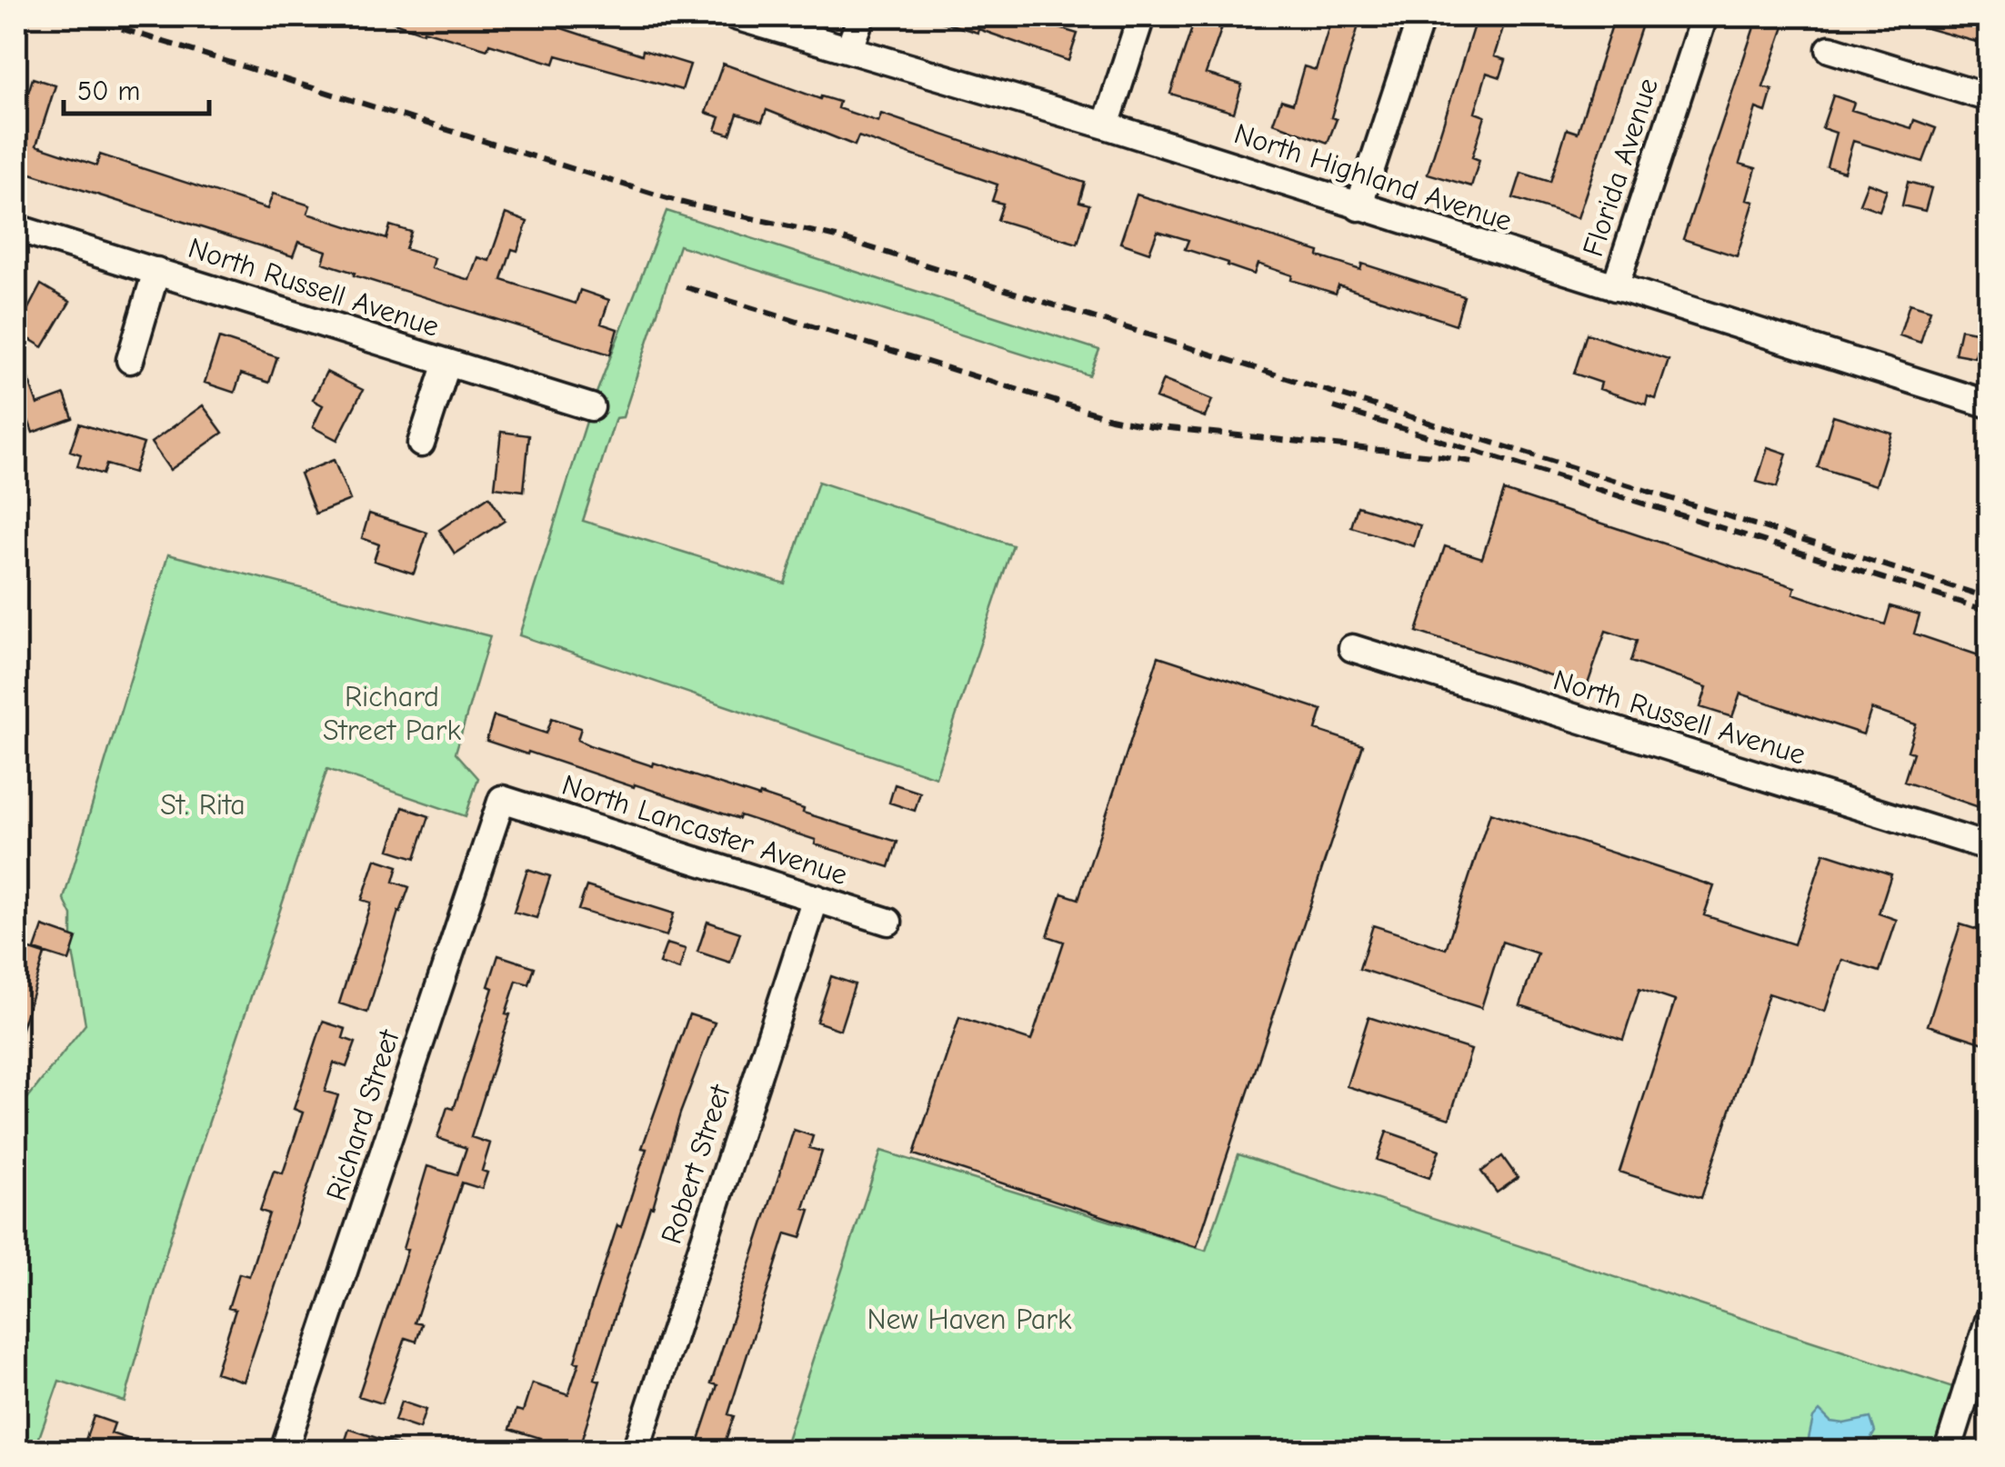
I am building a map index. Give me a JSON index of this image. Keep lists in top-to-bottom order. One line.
{"streets":{"street":["Florida Avenue","North Highland Avenue","North Russell Avenue","North Lancaster Avenue","Richard Street","Robert Street"]},"crossings":[["Florida Avenue","North Highland Avenue"],["North Lancaster Avenue","Richard Street"],["North Lancaster Avenue","Robert Street"]],"parks":["Richard Street Park","St. Rita","New Haven Park"],"scale_bar":"50 m"}
